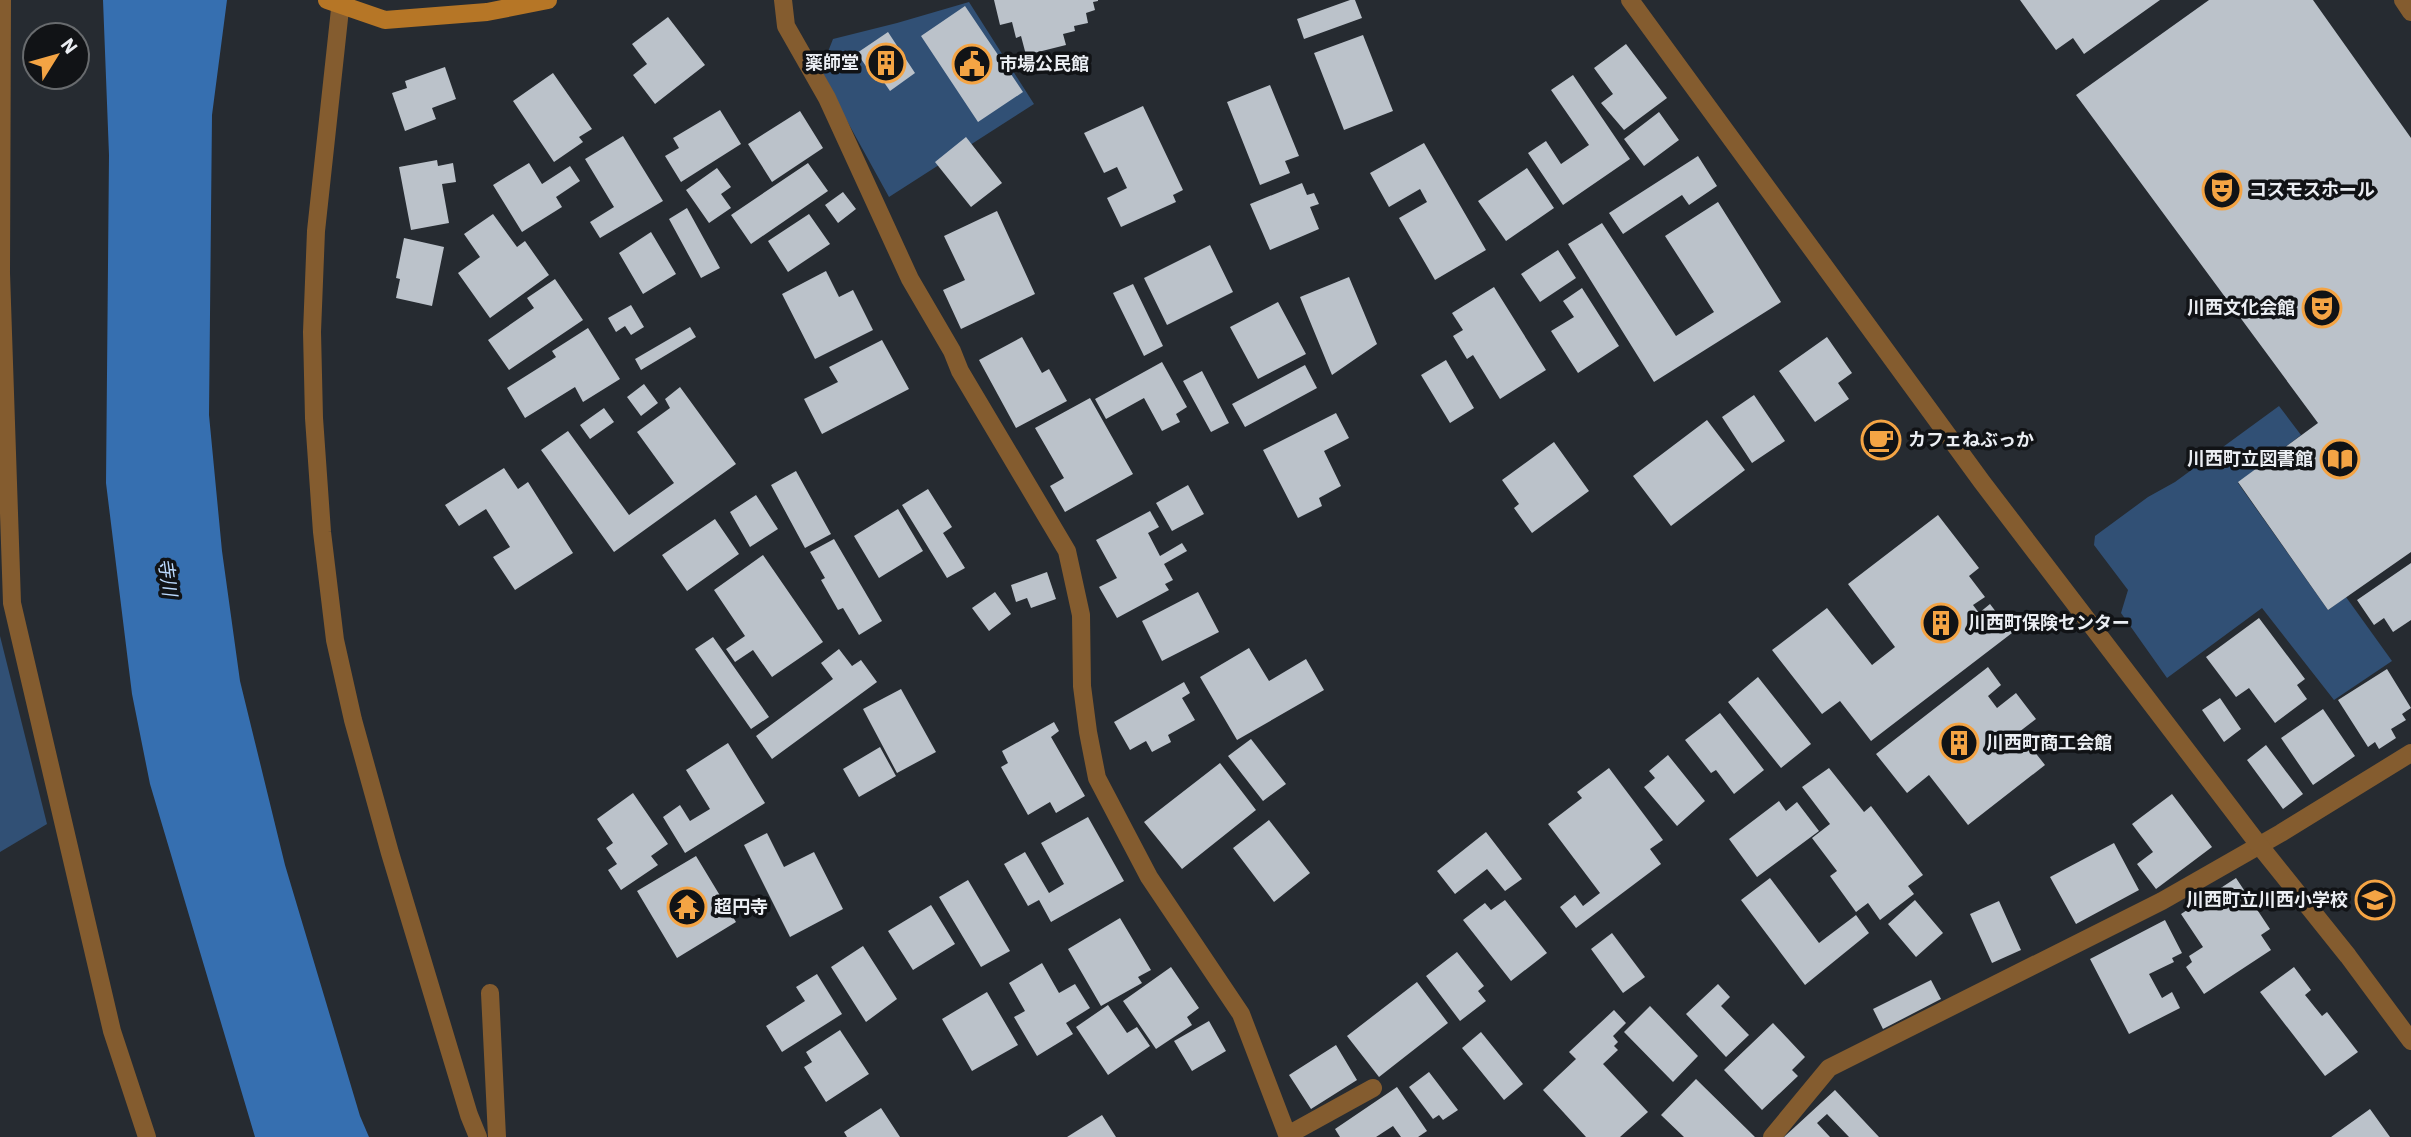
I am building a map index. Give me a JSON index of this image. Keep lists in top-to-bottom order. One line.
{"water":["寺川"],"places":{"building":["薬師堂","川西町保険センター","川西町商工会館"],"public building":["市場公民館"],"theatre":["コスモスホール","川西文化会館"],"cafe":["カフェねぶっか"],"library":["川西町立図書館"],"school or university":["川西町立川西小学校"],"temple":["超円寺"]},"north":"top right"}
